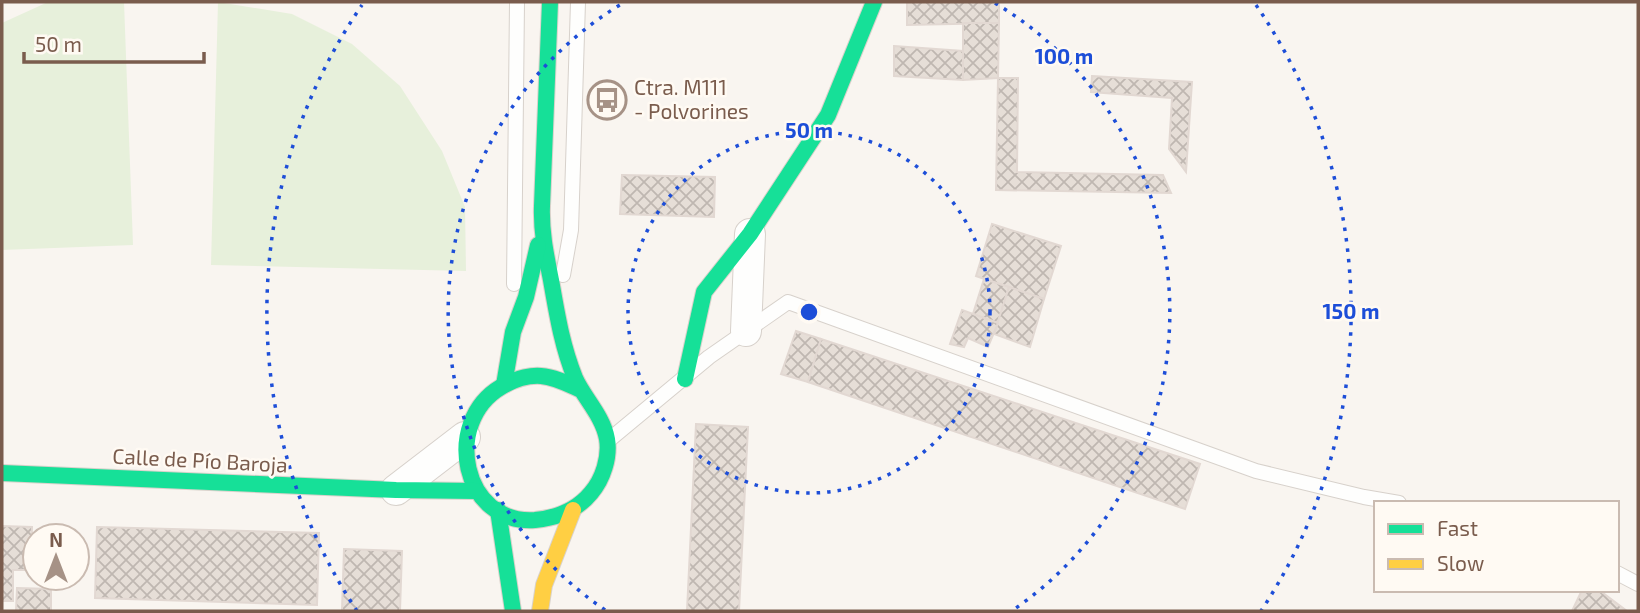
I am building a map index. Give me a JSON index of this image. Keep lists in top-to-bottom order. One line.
{"streets":{"main road":["Calle de Pío Baroja"]},"places":{"bus stop":["Ctra. M111 - Polvorines"]},"legend":["Fast","Slow"],"scale_bar":"50 m","north":"top","rings":["100 m","50 m","150 m"]}
